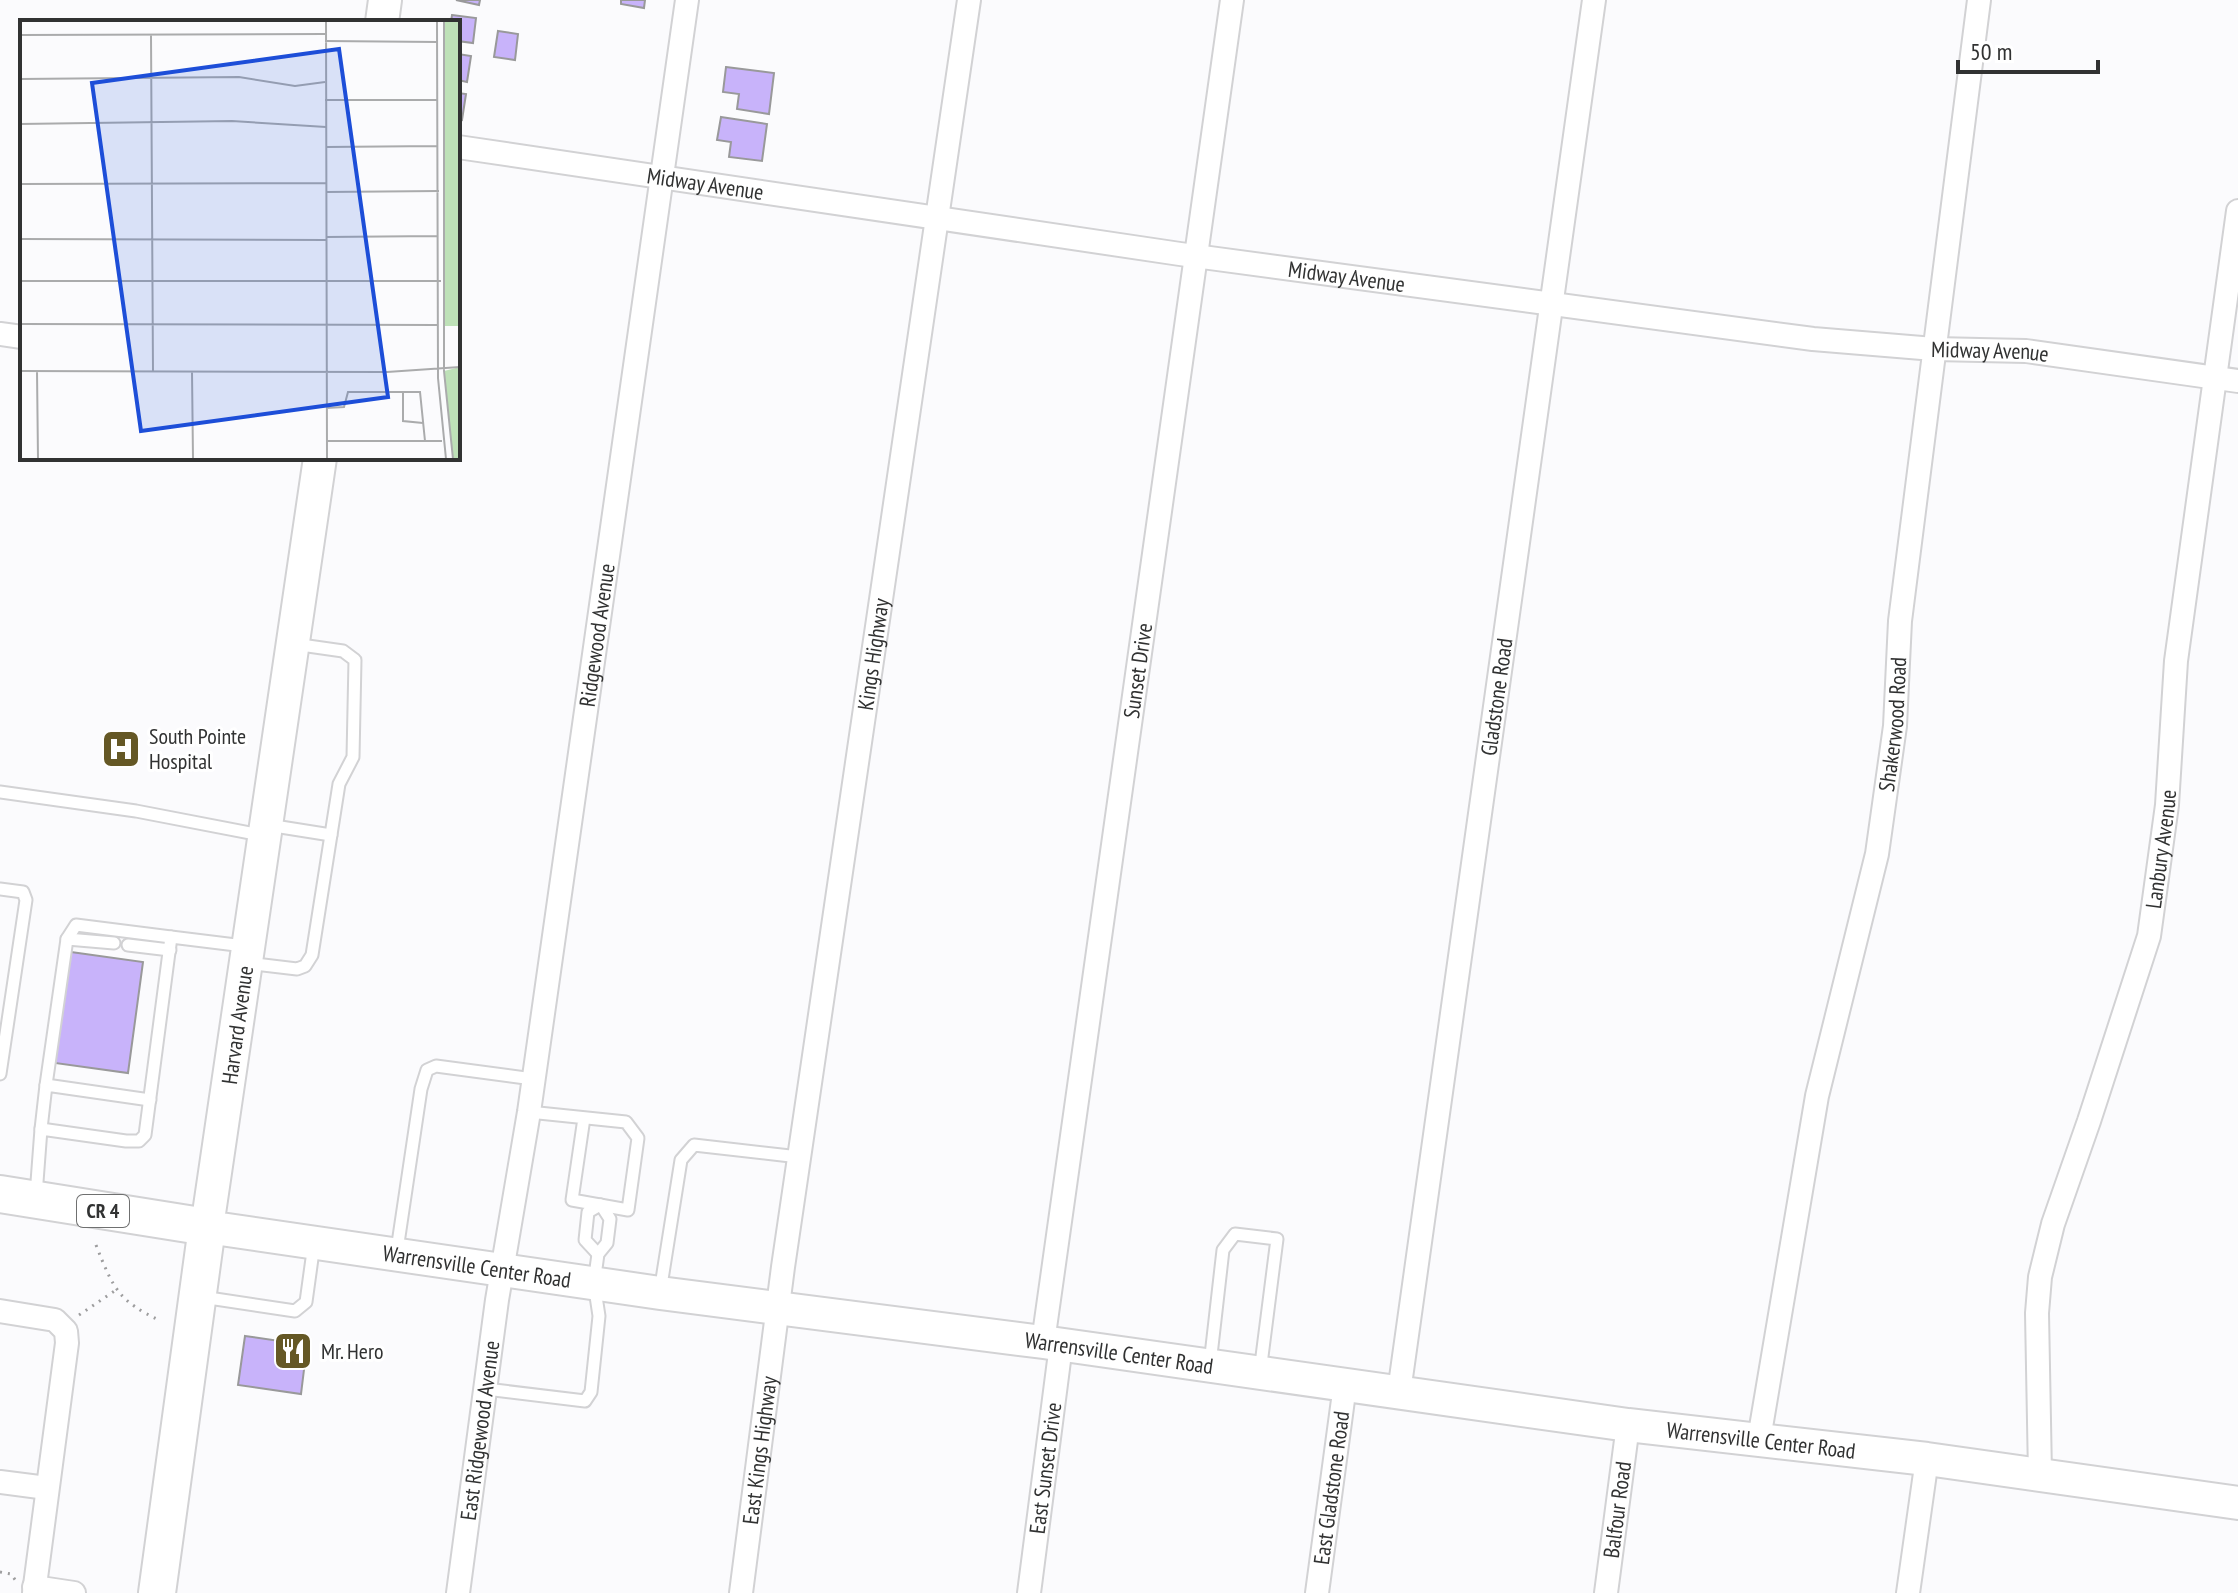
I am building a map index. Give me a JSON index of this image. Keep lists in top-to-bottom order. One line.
{"streets":{"main road":["Harvard Avenue","CR 4","Warrensville Center Road"],"street":["Midway Avenue","Ridgewood Avenue","Kings Highway","Sunset Drive","Gladstone Road","Shakerwood Road","Lanbury Avenue","East Ridgewood Avenue","East Kings Highway","East Sunset Drive","East Gladstone Road","Balfour Road"]},"crossings":[["Midway Avenue","Ridgewood Avenue"],["Midway Avenue","Kings Highway"],["Midway Avenue","Sunset Drive"],["Midway Avenue","Gladstone Road"],["Midway Avenue","Shakerwood Road"],["Midway Avenue","Lanbury Avenue"],["Ridgewood Avenue","Warrensville Center Road"],["Ridgewood Avenue","East Ridgewood Avenue"],["Kings Highway","Warrensville Center Road"],["Kings Highway","East Kings Highway"],["Sunset Drive","Warrensville Center Road"],["Sunset Drive","East Sunset Drive"],["Gladstone Road","Warrensville Center Road"],["Shakerwood Road","Warrensville Center Road"],["Lanbury Avenue","Warrensville Center Road"],["Harvard Avenue","Warrensville Center Road"],["Warrensville Center Road","East Ridgewood Avenue"],["Warrensville Center Road","East Kings Highway"],["Warrensville Center Road","East Sunset Drive"],["Warrensville Center Road","East Gladstone Road"],["Warrensville Center Road","Balfour Road"]],"places":{"hospital":["South Pointe Hospital"],"restaurant":["Mr. Hero"]},"scale_bar":"50 m"}
